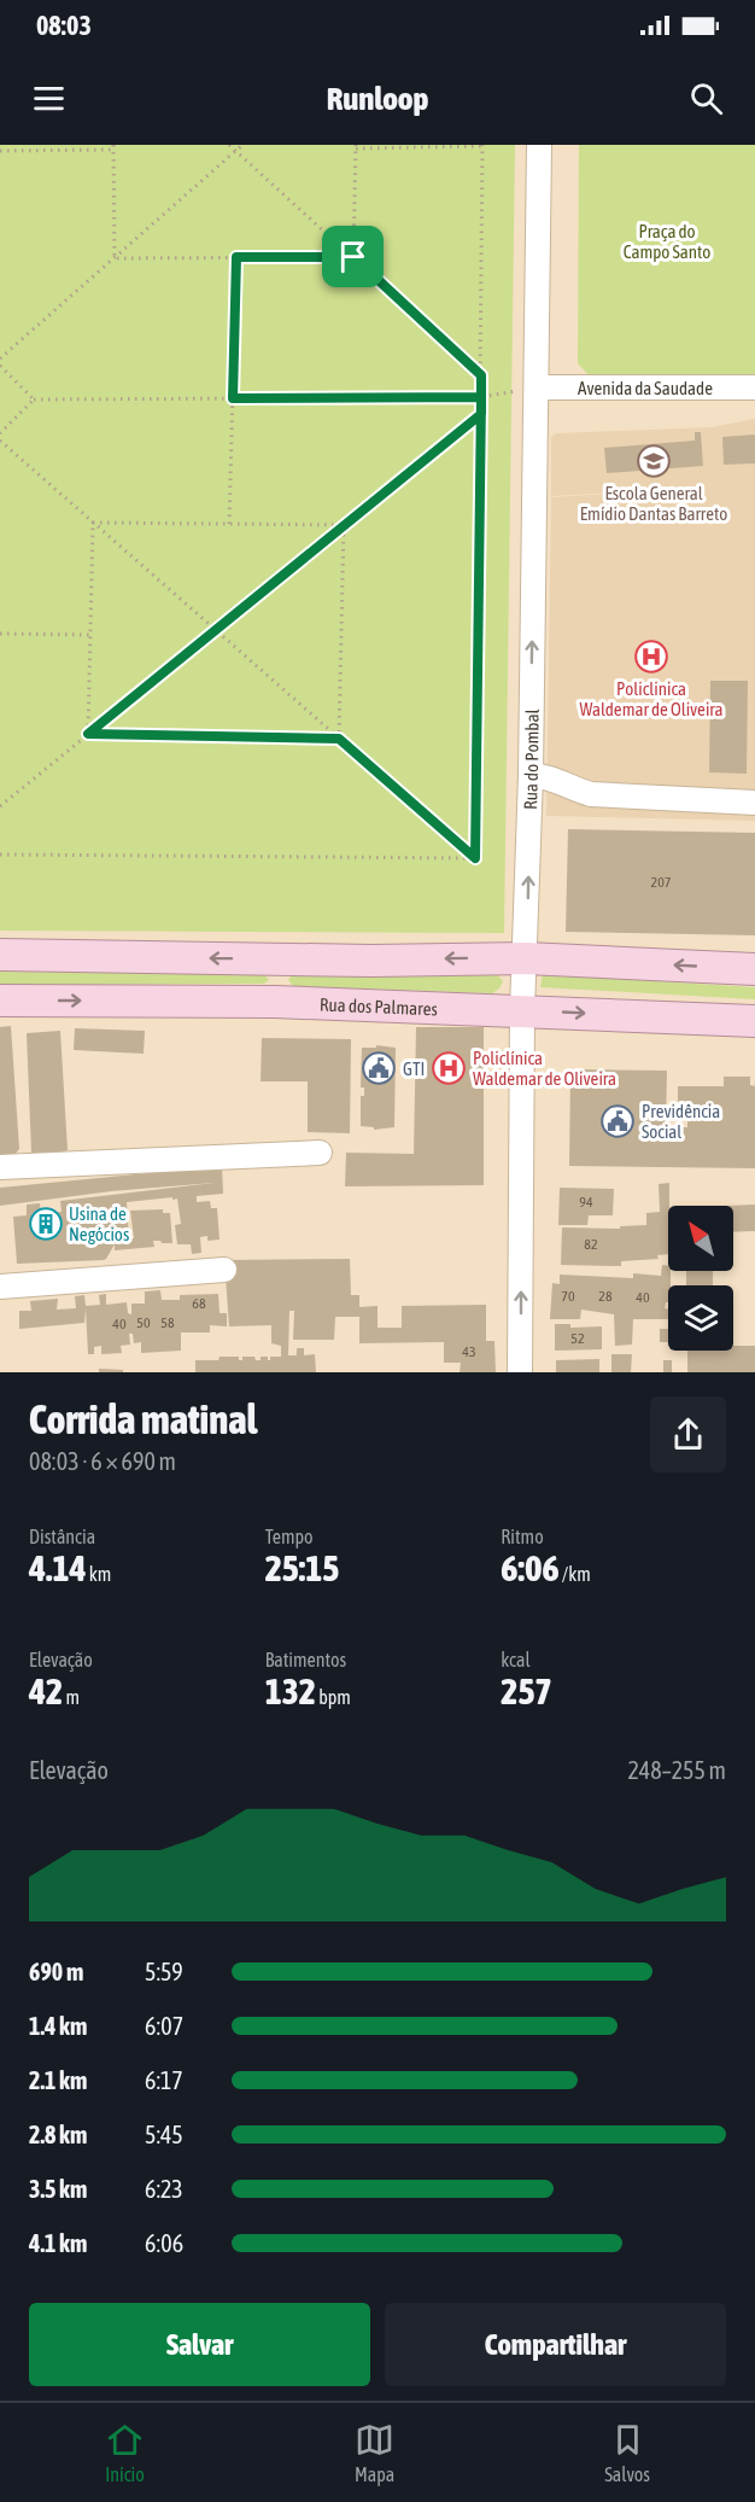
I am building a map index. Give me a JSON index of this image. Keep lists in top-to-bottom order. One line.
{"streets":{"main road":["Rua dos Palmares"],"street":["Avenida da Saudade","Rua do Pombal"]},"crossings":[["Avenida da Saudade","Rua do Pombal"],["Rua do Pombal","Rua dos Palmares"]],"one_way":["Rua do Pombal"],"parks":["Praça do Campo Santo"],"places":{"school or university":["Escola General Emídio Dantas Barreto"],"hospital":["Policlinica Waldemar de Oliveira","Policlínica Waldemar de Oliveira"],"public building":["GTI","Previdência Social"],"building":["Usina de Negócios"]},"house_numbers":["207","94","82","70","28","40","68","50","58","40","52","43"],"north":"top left","page":{"status":"08:03","header":"Runloop","heading":["Corrida matinal","08:03 · 6 × 690 m"],"stats":[["Distância","4.14 km"],["Tempo","25:15"],["Ritmo","6:06 /km"],["Elevação","42 m"],["Batimentos","132 bpm"],["kcal","257"]],"chart":["Elevação","248–255 m"],"list":[{"name":"690 m","note":"5:59"},{"name":"1.4 km","note":"6:07"},{"name":"2.1 km","note":"6:17"},{"name":"2.8 km","note":"5:45"},{"name":"3.5 km","note":"6:23"},{"name":"4.1 km","note":"6:06"}],"buttons":["Salvar","Compartilhar"],"tabs":["Início","Mapa","Salvos"]}}
